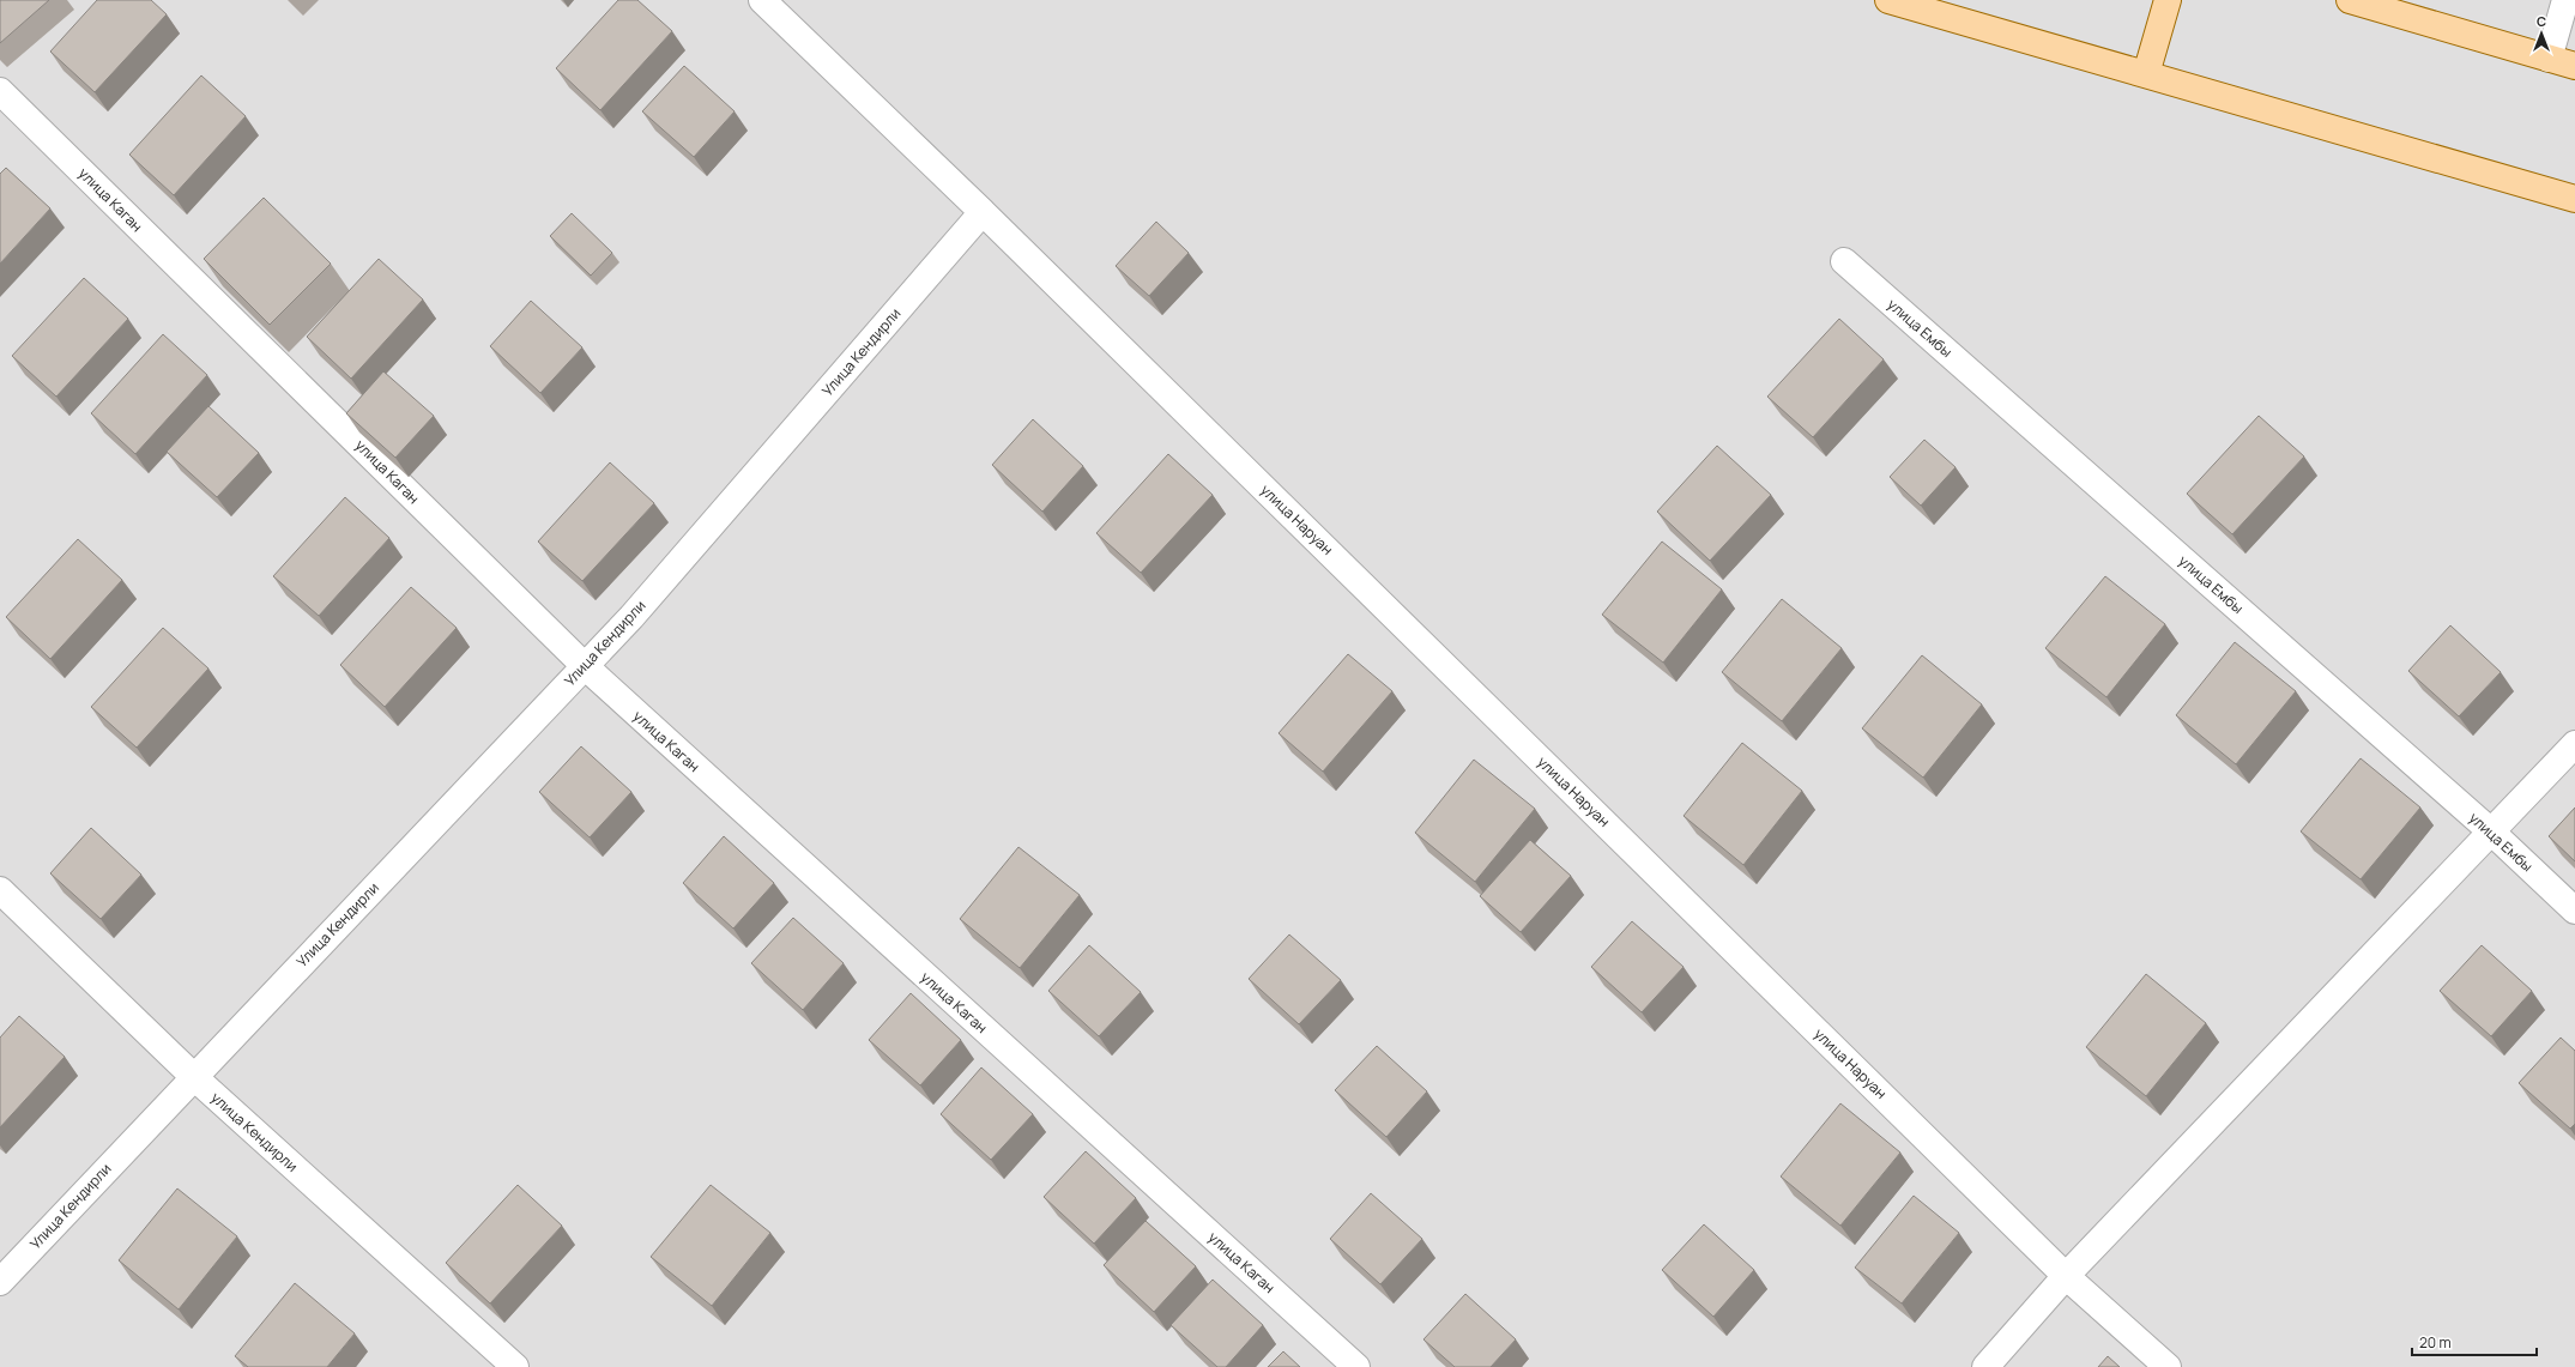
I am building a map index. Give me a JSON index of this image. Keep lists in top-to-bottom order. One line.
{"streets":{"street":["улица Каган","улица Ембы","Улица Кендирли","улица Наруан","улица Кендирли"]},"crossings":[["улица Каган","Улица Кендирли"],["Улица Кендирли","улица Наруан"],["Улица Кендирли","улица Кендирли"]],"scale_bar":"20 m","north":"top"}
